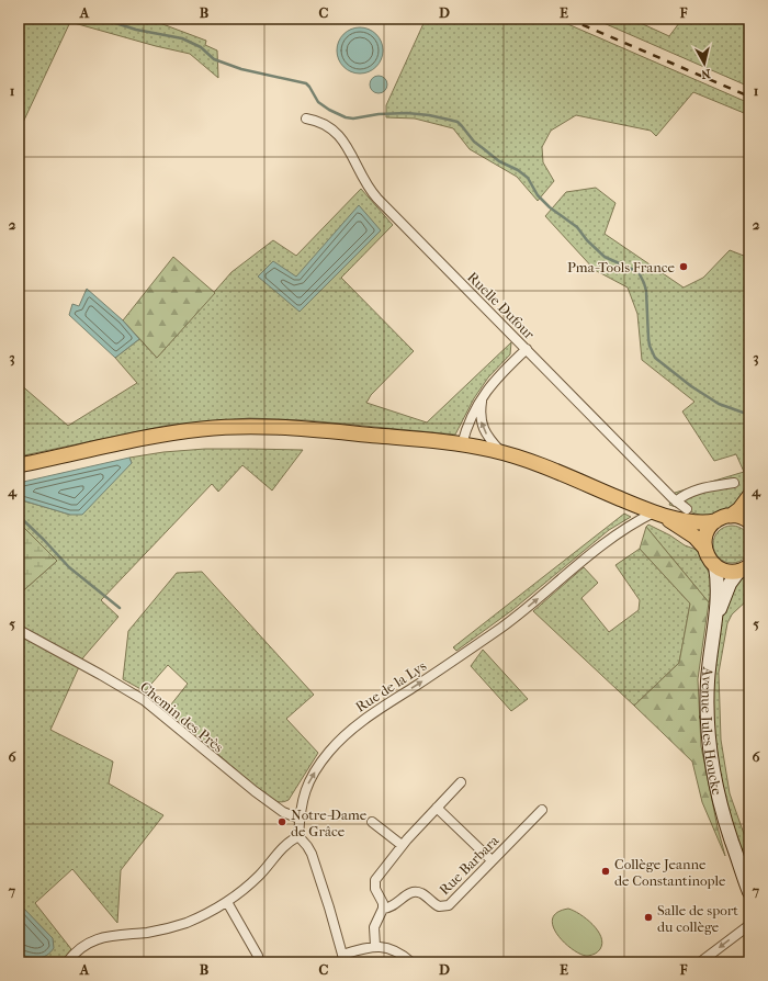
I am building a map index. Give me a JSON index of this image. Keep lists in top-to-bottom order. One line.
{"streets":{"main road":["Avenue Jules Houcke"],"street":["Ruelle Dufour","Rue de la Lys","Chemin des Près","Rue Barbara"]},"crossings":[["Rue de la Lys","Chemin des Près"]],"one_way":["Rue de la Lys"],"places":["Pma-Tools France","Notre-Dame de Grâce","Collège Jeanne de Constantinople","Salle de sport du collège"],"north":"bottom","grid":{"columns":["A","B","C","D","E","F"],"rows":["1","2","3","4","5","6","7"]}}
